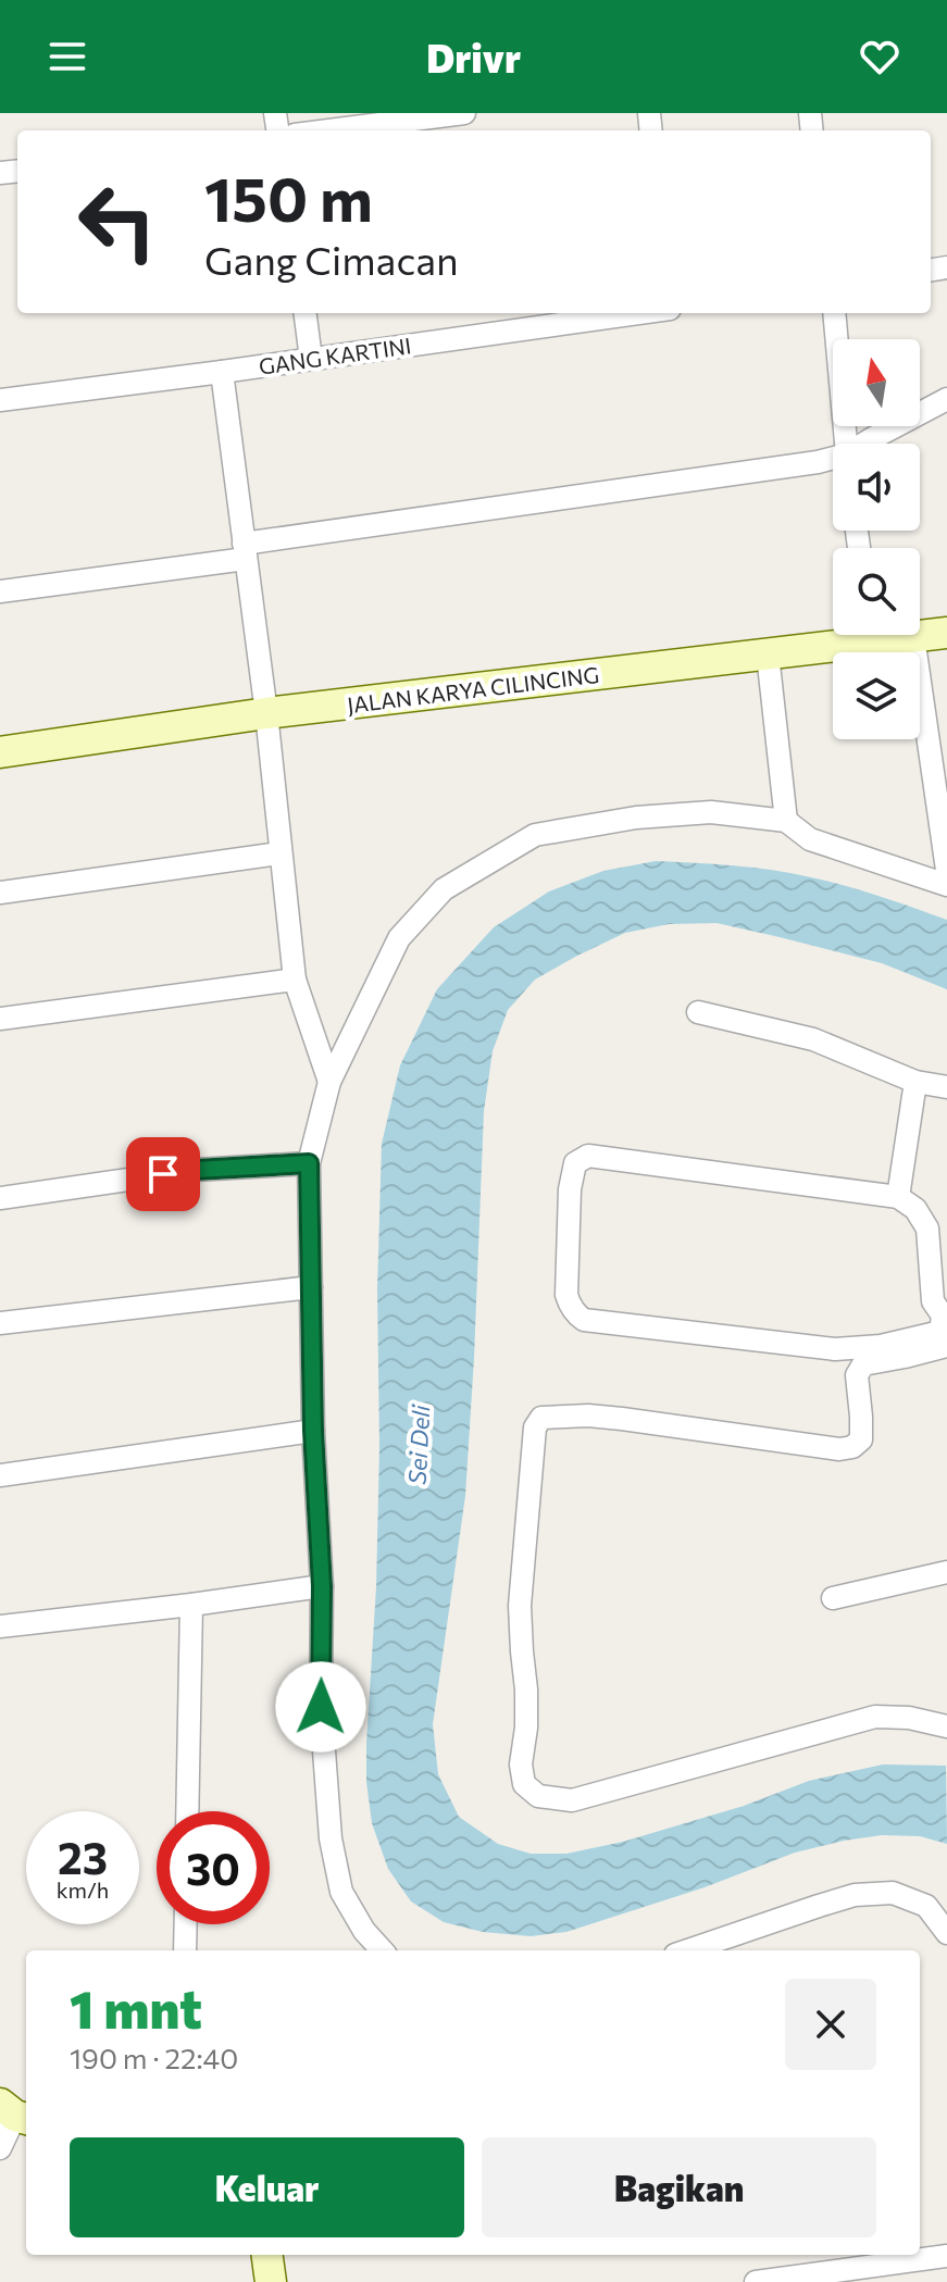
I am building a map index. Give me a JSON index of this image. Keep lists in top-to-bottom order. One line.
{"streets":{"street":["GANG KARTINI","JALAN KARYA CILINCING"]},"water":["Sei Deli"],"north":"top","page":{"header":"Drivr","turn":["150 m","Gang Cimacan"],"speed":"23 km/h","limit":"30","heading":["1 mnt","190 m · 22:40"],"buttons":["Keluar","Bagikan"]}}
